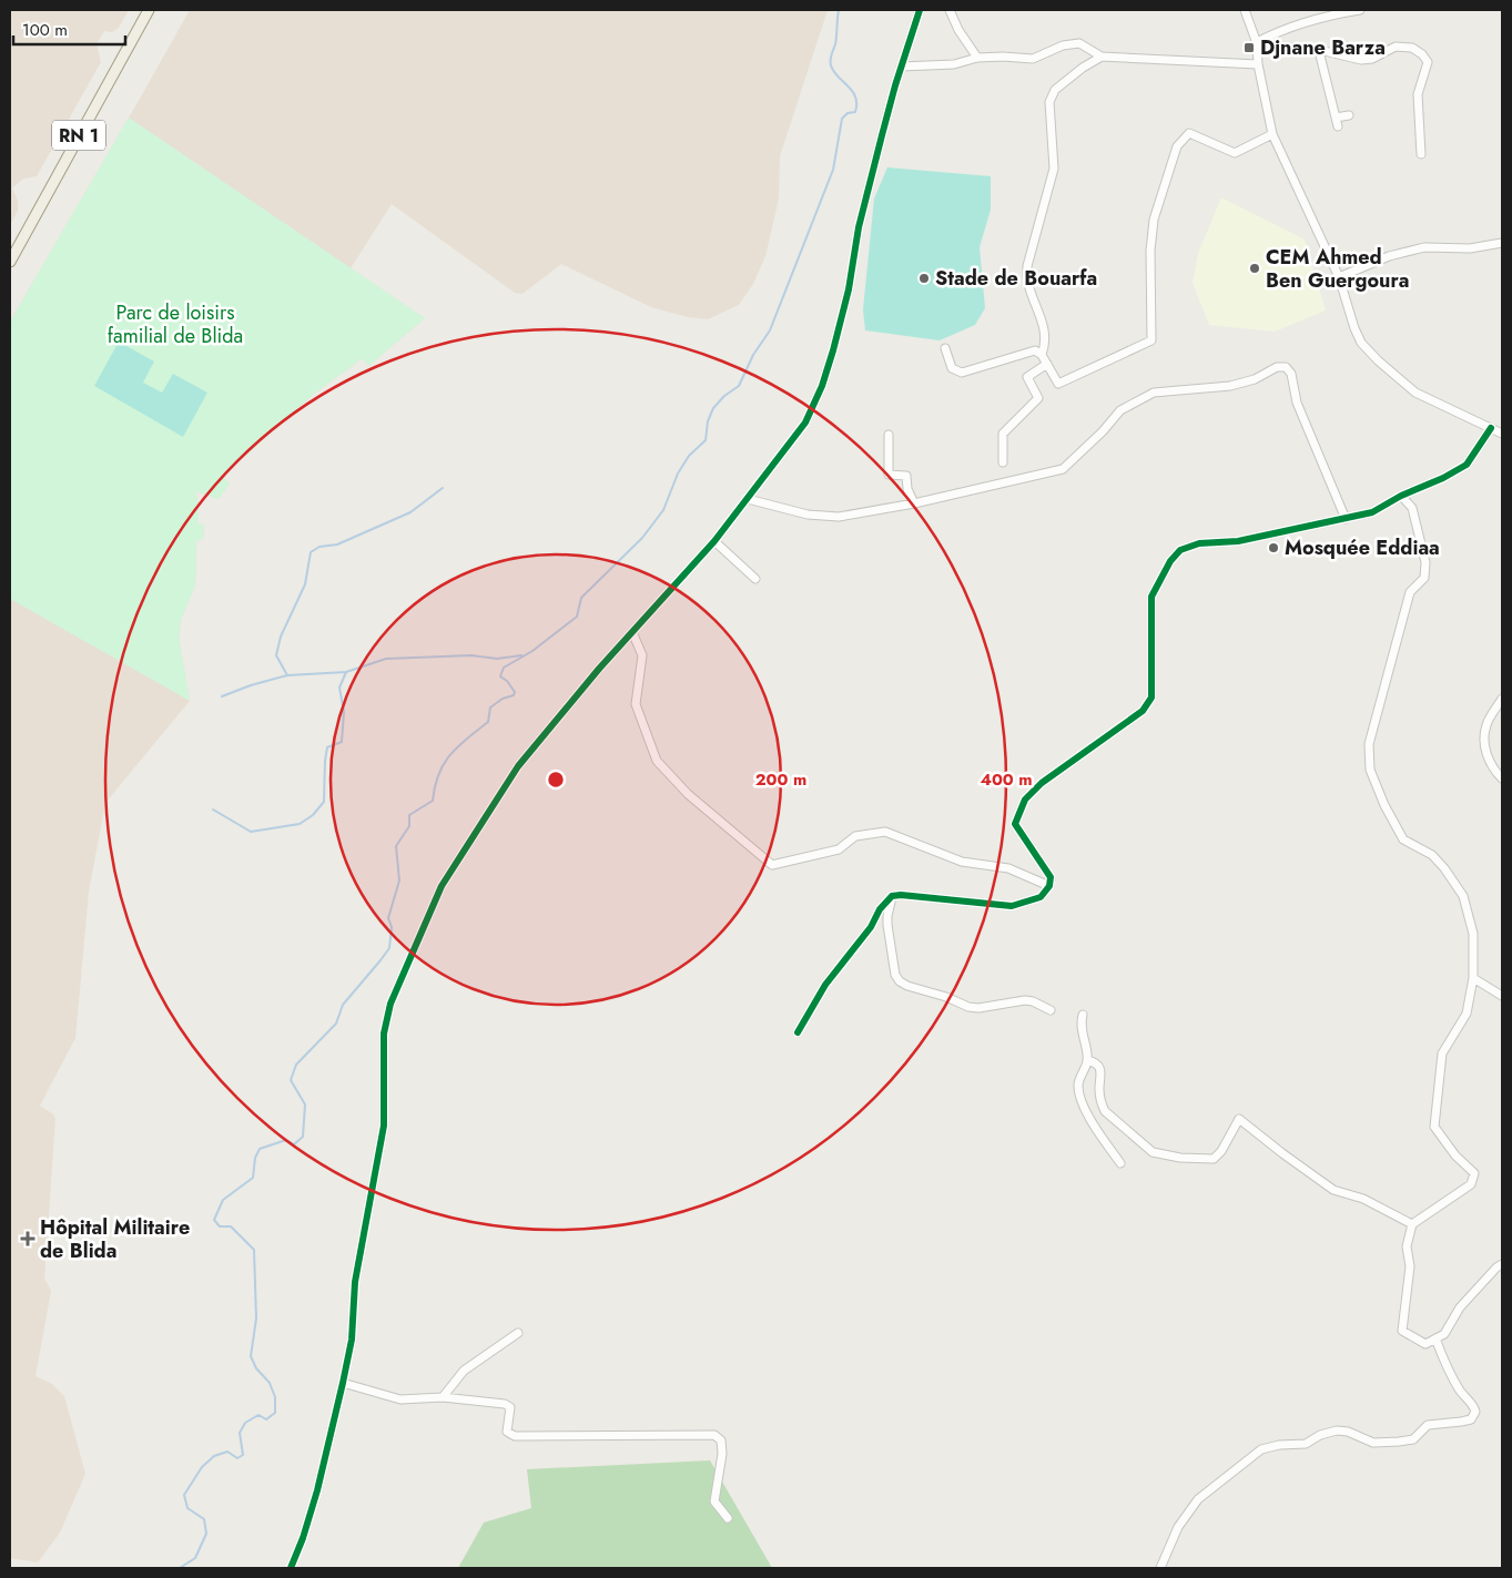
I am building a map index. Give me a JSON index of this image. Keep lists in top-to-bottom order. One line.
{"streets":{"main road":["RN 1"]},"parks":["Parc de loisirs familial de Blida"],"places":{"transit":["Djnane Barza"],"other":["CEM Ahmed Ben Guergoura","Stade de Bouarfa","Mosquée Eddiaa"],"health":["Hôpital Militaire de Blida"]},"scale_bar":"100 m","rings":["200 m","400 m"]}
